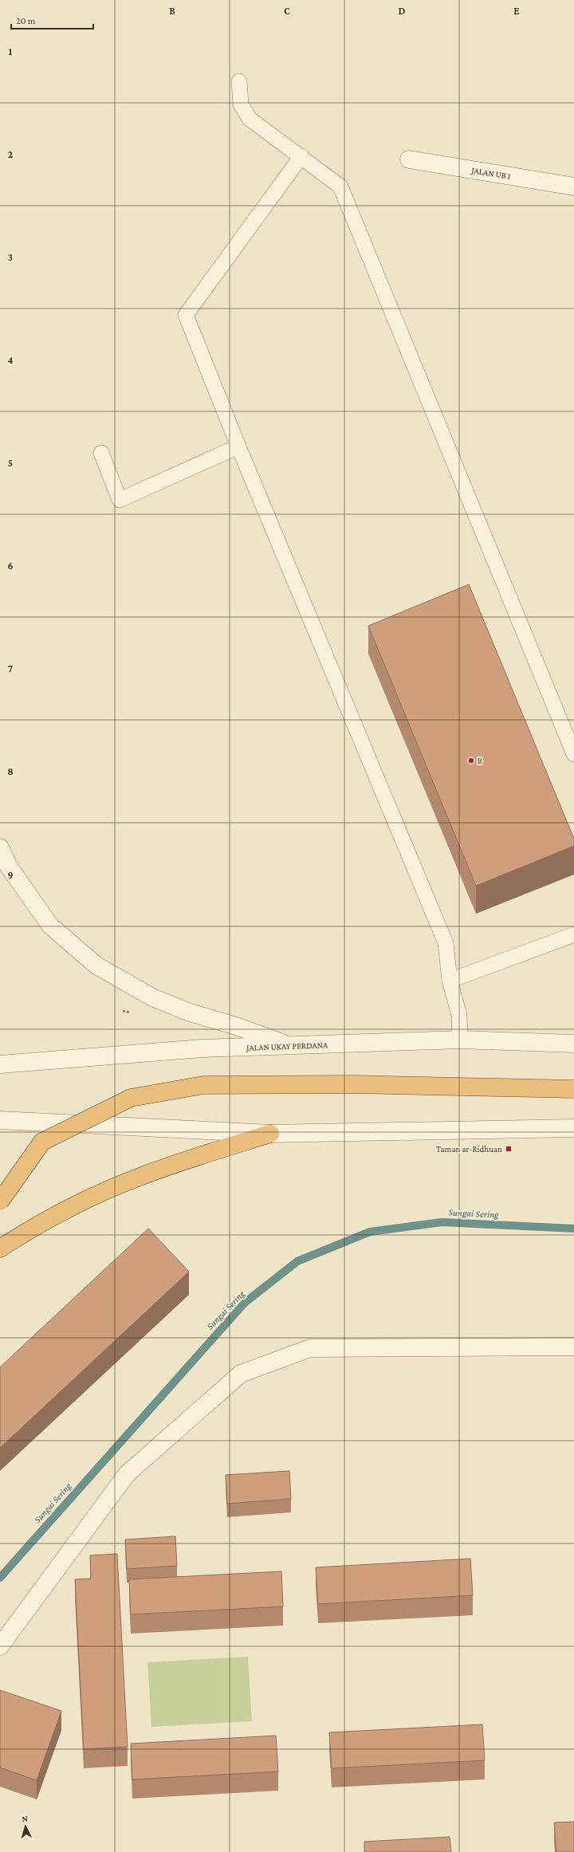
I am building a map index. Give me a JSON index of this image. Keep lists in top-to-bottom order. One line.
{"streets":{"street":["JALAN UB 1","JALAN UKAY PERDANA"]},"water":["Sungai Sering"],"places":{"other":["B"],"transit":["Taman ar-Ridhuan"]},"scale_bar":"20 m","north":"top","grid":{"columns":["B","C","D","E"],"rows":["1","2","3","4","5","6","7","8","9"]}}
